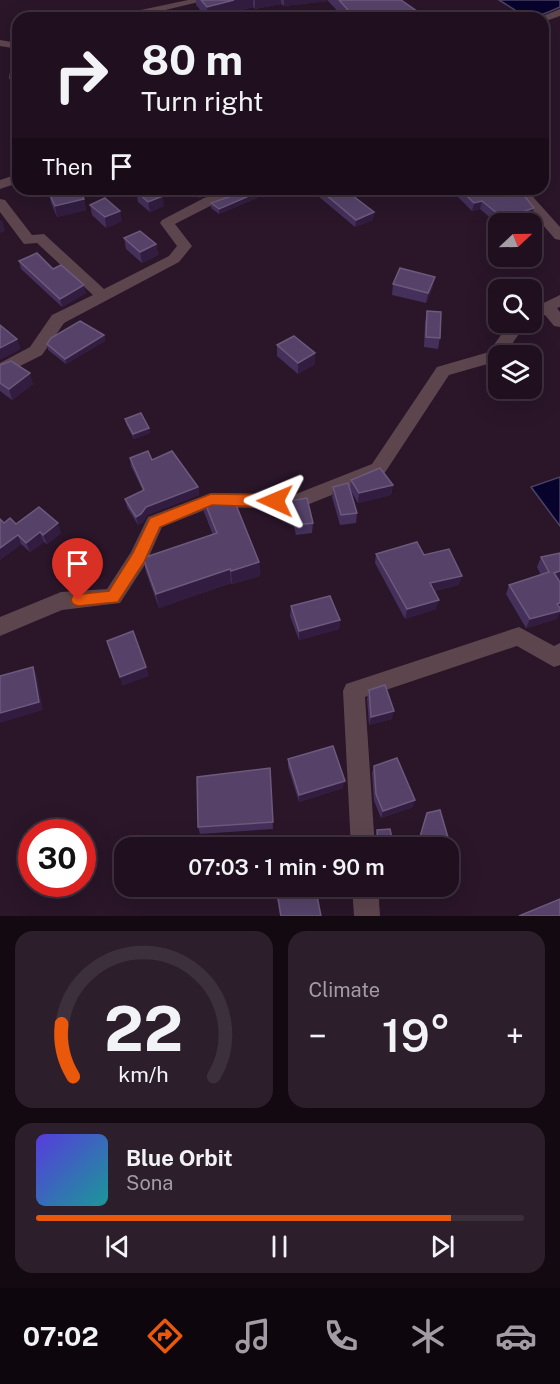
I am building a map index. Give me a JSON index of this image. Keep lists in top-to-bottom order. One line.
{"north":"right","page":{"turn":["80 m","Turn right"],"then":"Then","limit":"30","trip":"07:03 · 1 min · 90 m","tile":"Climate","heat":["−","19°","+"],"song":["Blue Orbit","Sona"],"tabs":"07:02","gauge":["22","km/h"]}}
